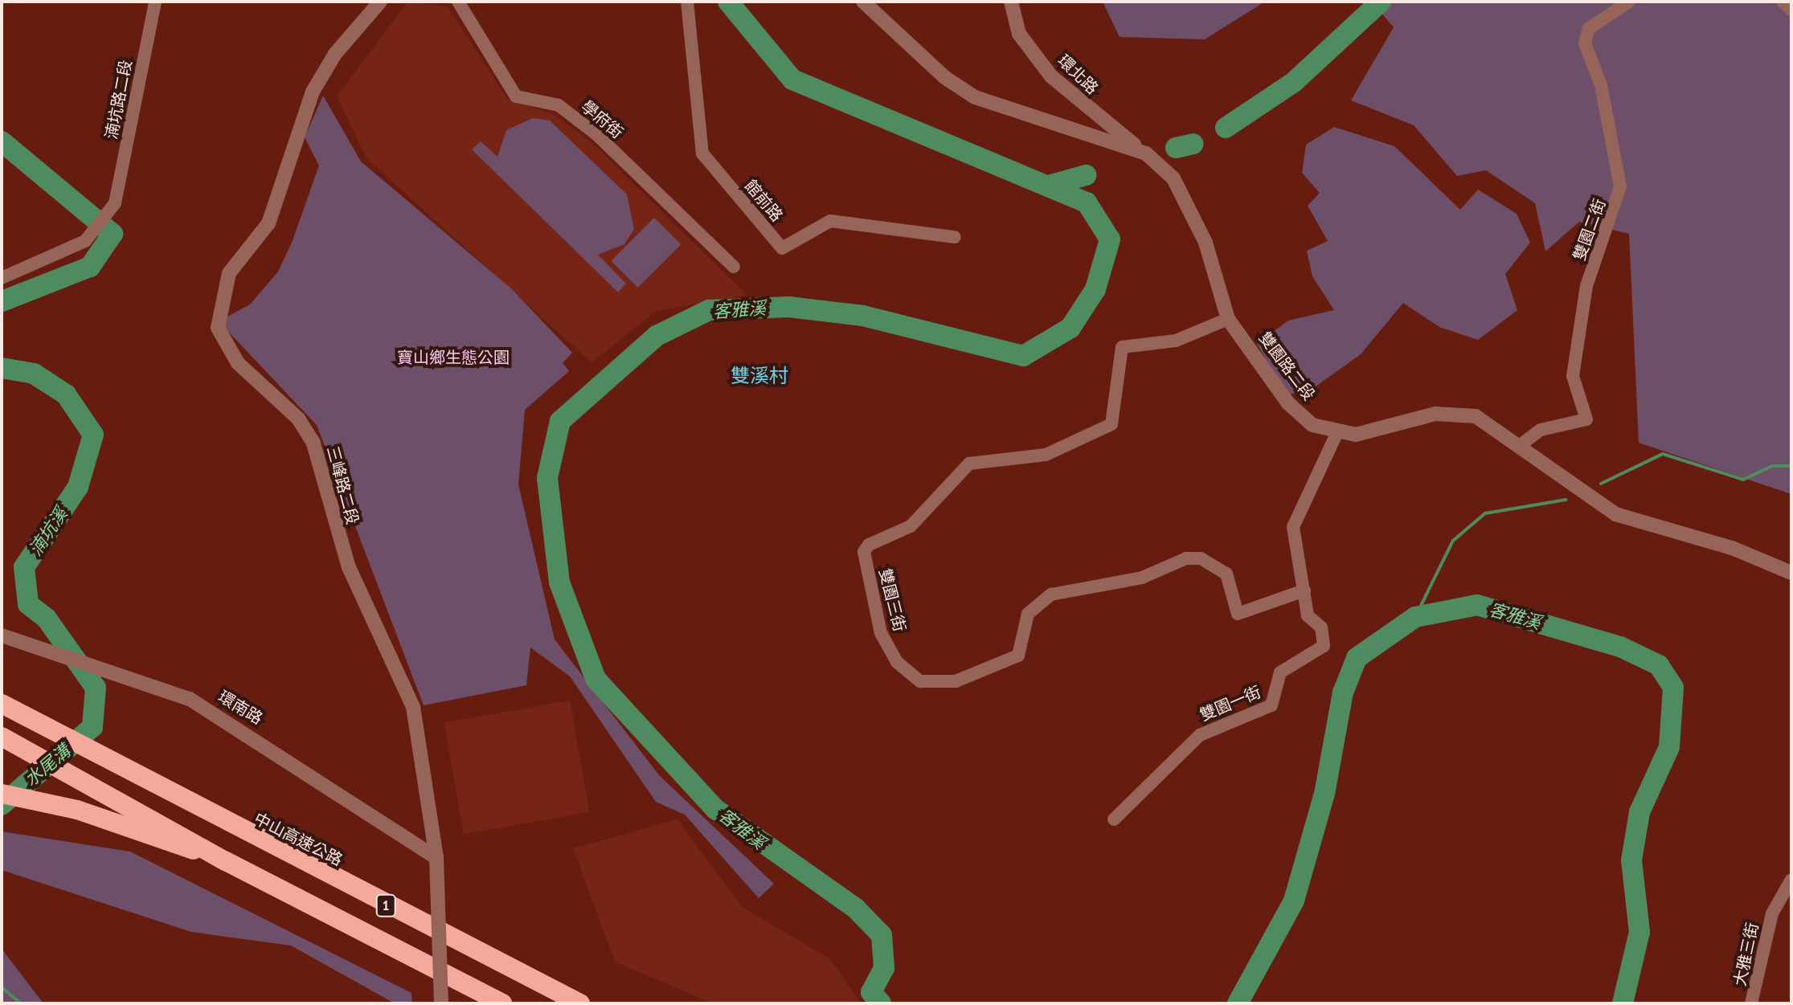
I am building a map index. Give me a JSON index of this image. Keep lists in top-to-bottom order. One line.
{"streets":{"highway":["中山高速公路","1"],"street":["環北路","湳坑路二段","學府街","館前路","雙園二街","雙園路二段","三峰路二段","雙園三街","雙園一街","環南路","大雅三街"]},"crossings":[["環北路","雙園路二段"],["雙園二街","雙園路二段"],["雙園路二段","雙園三街"],["雙園路二段","雙園一街"],["三峰路二段","環南路"],["雙園三街","雙園一街"]],"districts":["雙溪村"],"water":["客雅溪","湳坑溪","水尾溝"],"parks":["寶山鄉生態公園"]}
